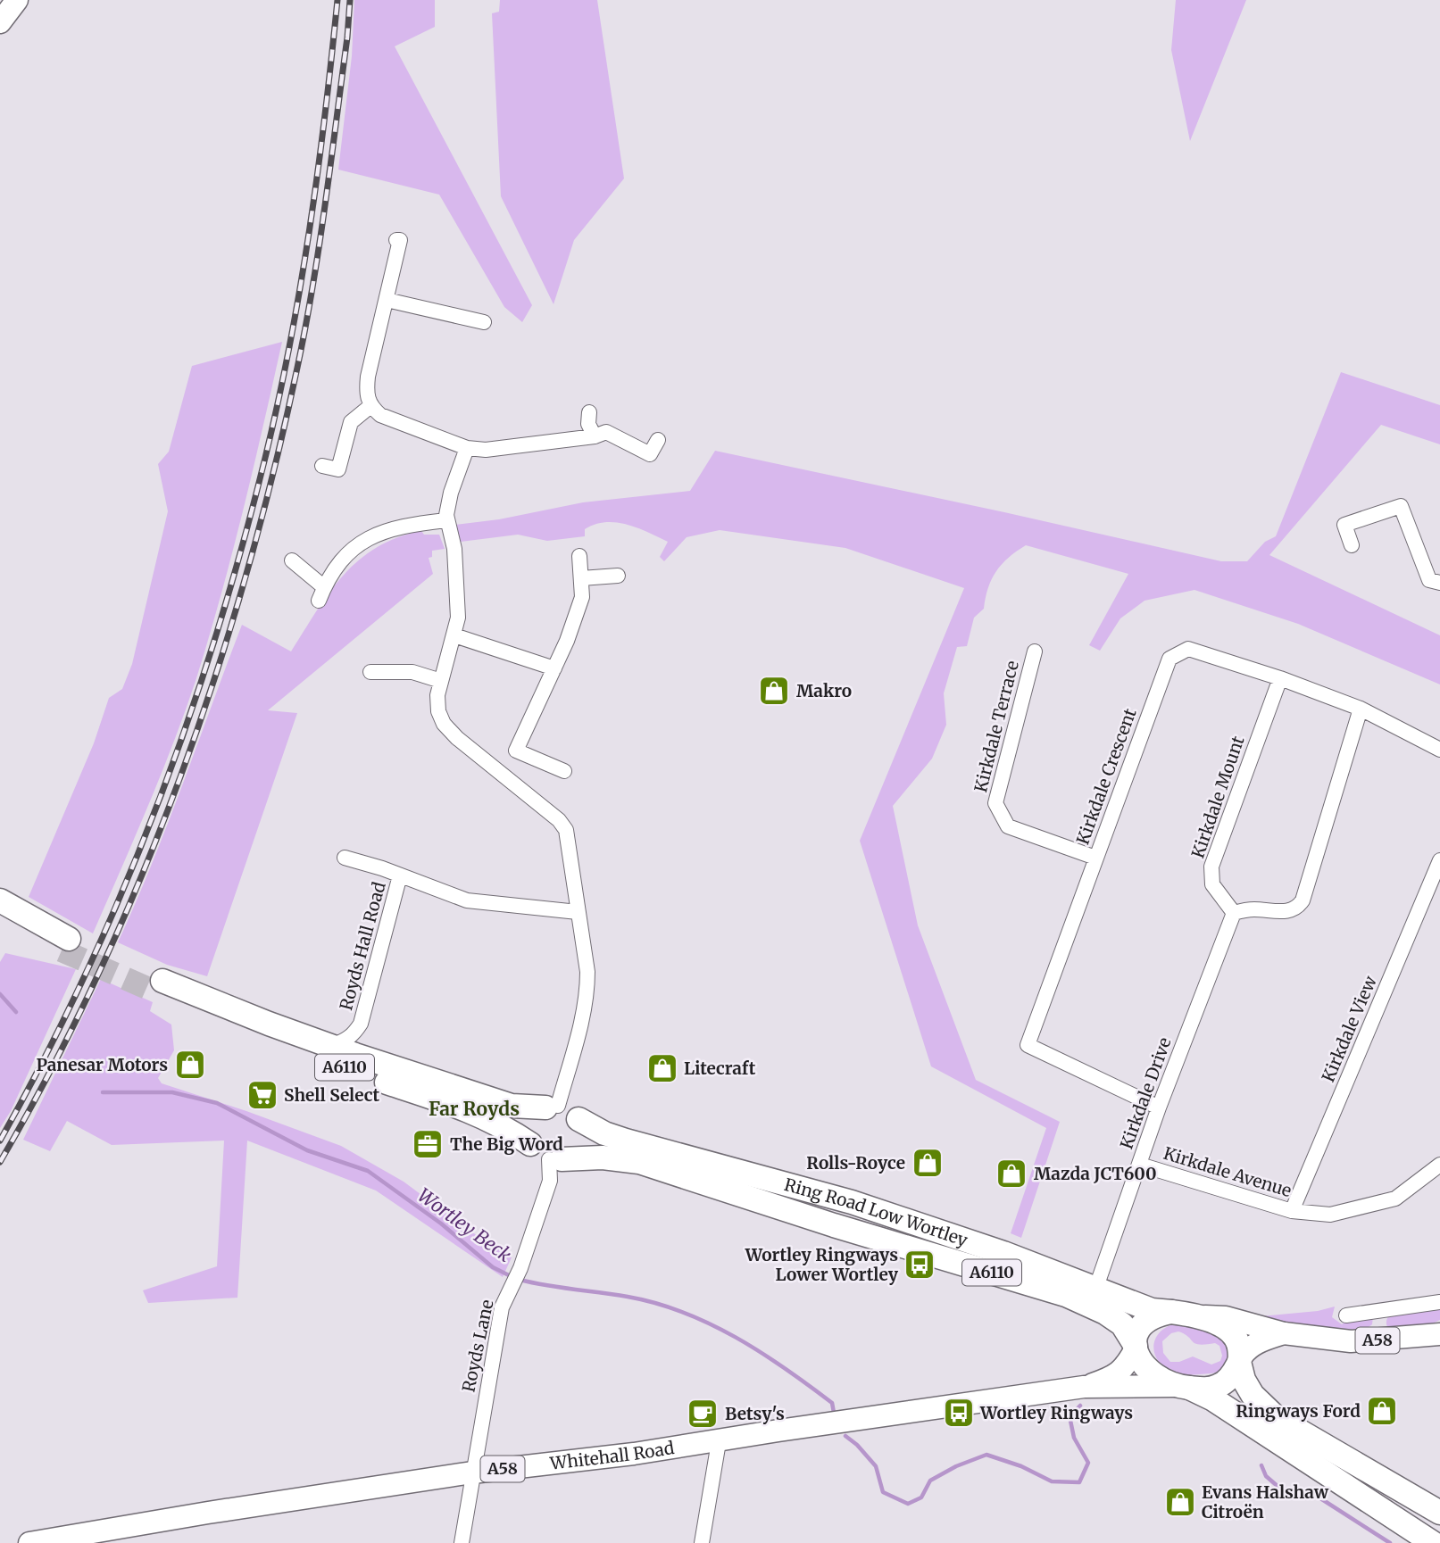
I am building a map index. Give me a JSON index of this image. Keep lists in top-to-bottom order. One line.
{"streets":{"highway":["A6110","Ring Road Low Wortley"],"main road":["A58","Whitehall Road"],"street":["Kirkdale Terrace","Kirkdale Crescent","Kirkdale Mount","Royds Hall Road","Kirkdale View","Kirkdale Drive","Kirkdale Avenue","Royds Lane"]},"crossings":[["Kirkdale Terrace","Kirkdale Crescent"],["Kirkdale Crescent","Kirkdale Mount"],["Kirkdale Crescent","Kirkdale Drive"],["Kirkdale Mount","Kirkdale Drive"],["Royds Hall Road","A6110"],["Kirkdale View","Kirkdale Avenue"],["A6110","Ring Road Low Wortley"],["A6110","A58"],["A6110","Royds Lane"],["A6110","Whitehall Road"],["Kirkdale Drive","Kirkdale Avenue"],["Kirkdale Drive","Ring Road Low Wortley"],["Ring Road Low Wortley","A58"],["Ring Road Low Wortley","Royds Lane"],["Ring Road Low Wortley","Whitehall Road"],["A58","Whitehall Road"],["Royds Lane","Whitehall Road"]],"districts":["Far Royds"],"water":["Wortley Beck"],"places":{"shop":["Makro","Panesar Motors","Litecraft","Rolls-Royce","Mazda JCT600","Ringways Ford","Evans Halshaw Citroën"],"supermarket":["Shell Select"],"office":["The Big Word"],"bus stop":["Wortley Ringways Lower Wortley","Wortley Ringways"],"cafe":["Betsy's"]}}
